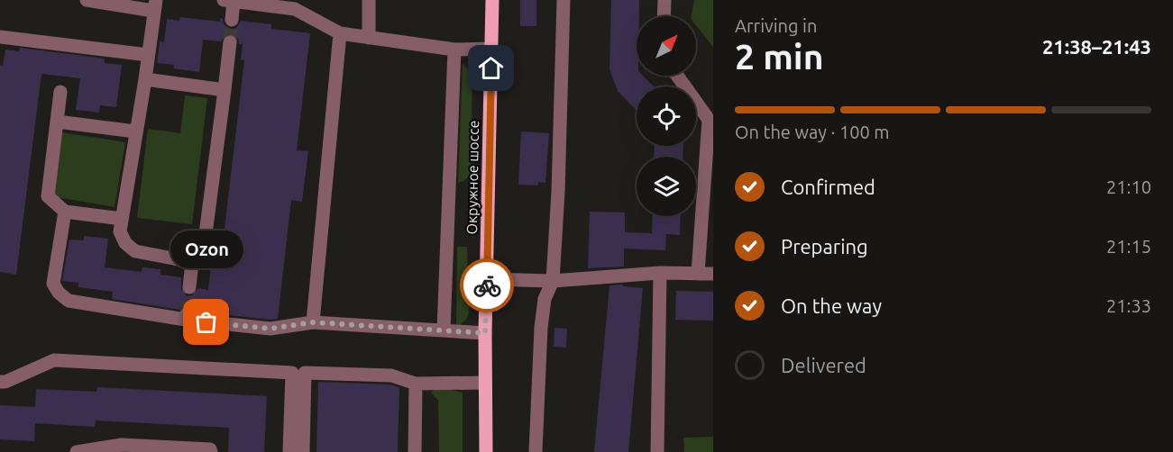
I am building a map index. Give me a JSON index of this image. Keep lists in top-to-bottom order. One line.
{"streets":{"main road":["Окружное шоссе"]},"places":["Ozon"],"north":"top right","page":{"heading":["2 min","Arriving in","21:38–21:43"],"bar":"On the way · 100 m","list":[["Confirmed","21:10"],["Preparing","21:15"],["On the way","21:33"],"Delivered"],"bubble":"Ozon"}}
